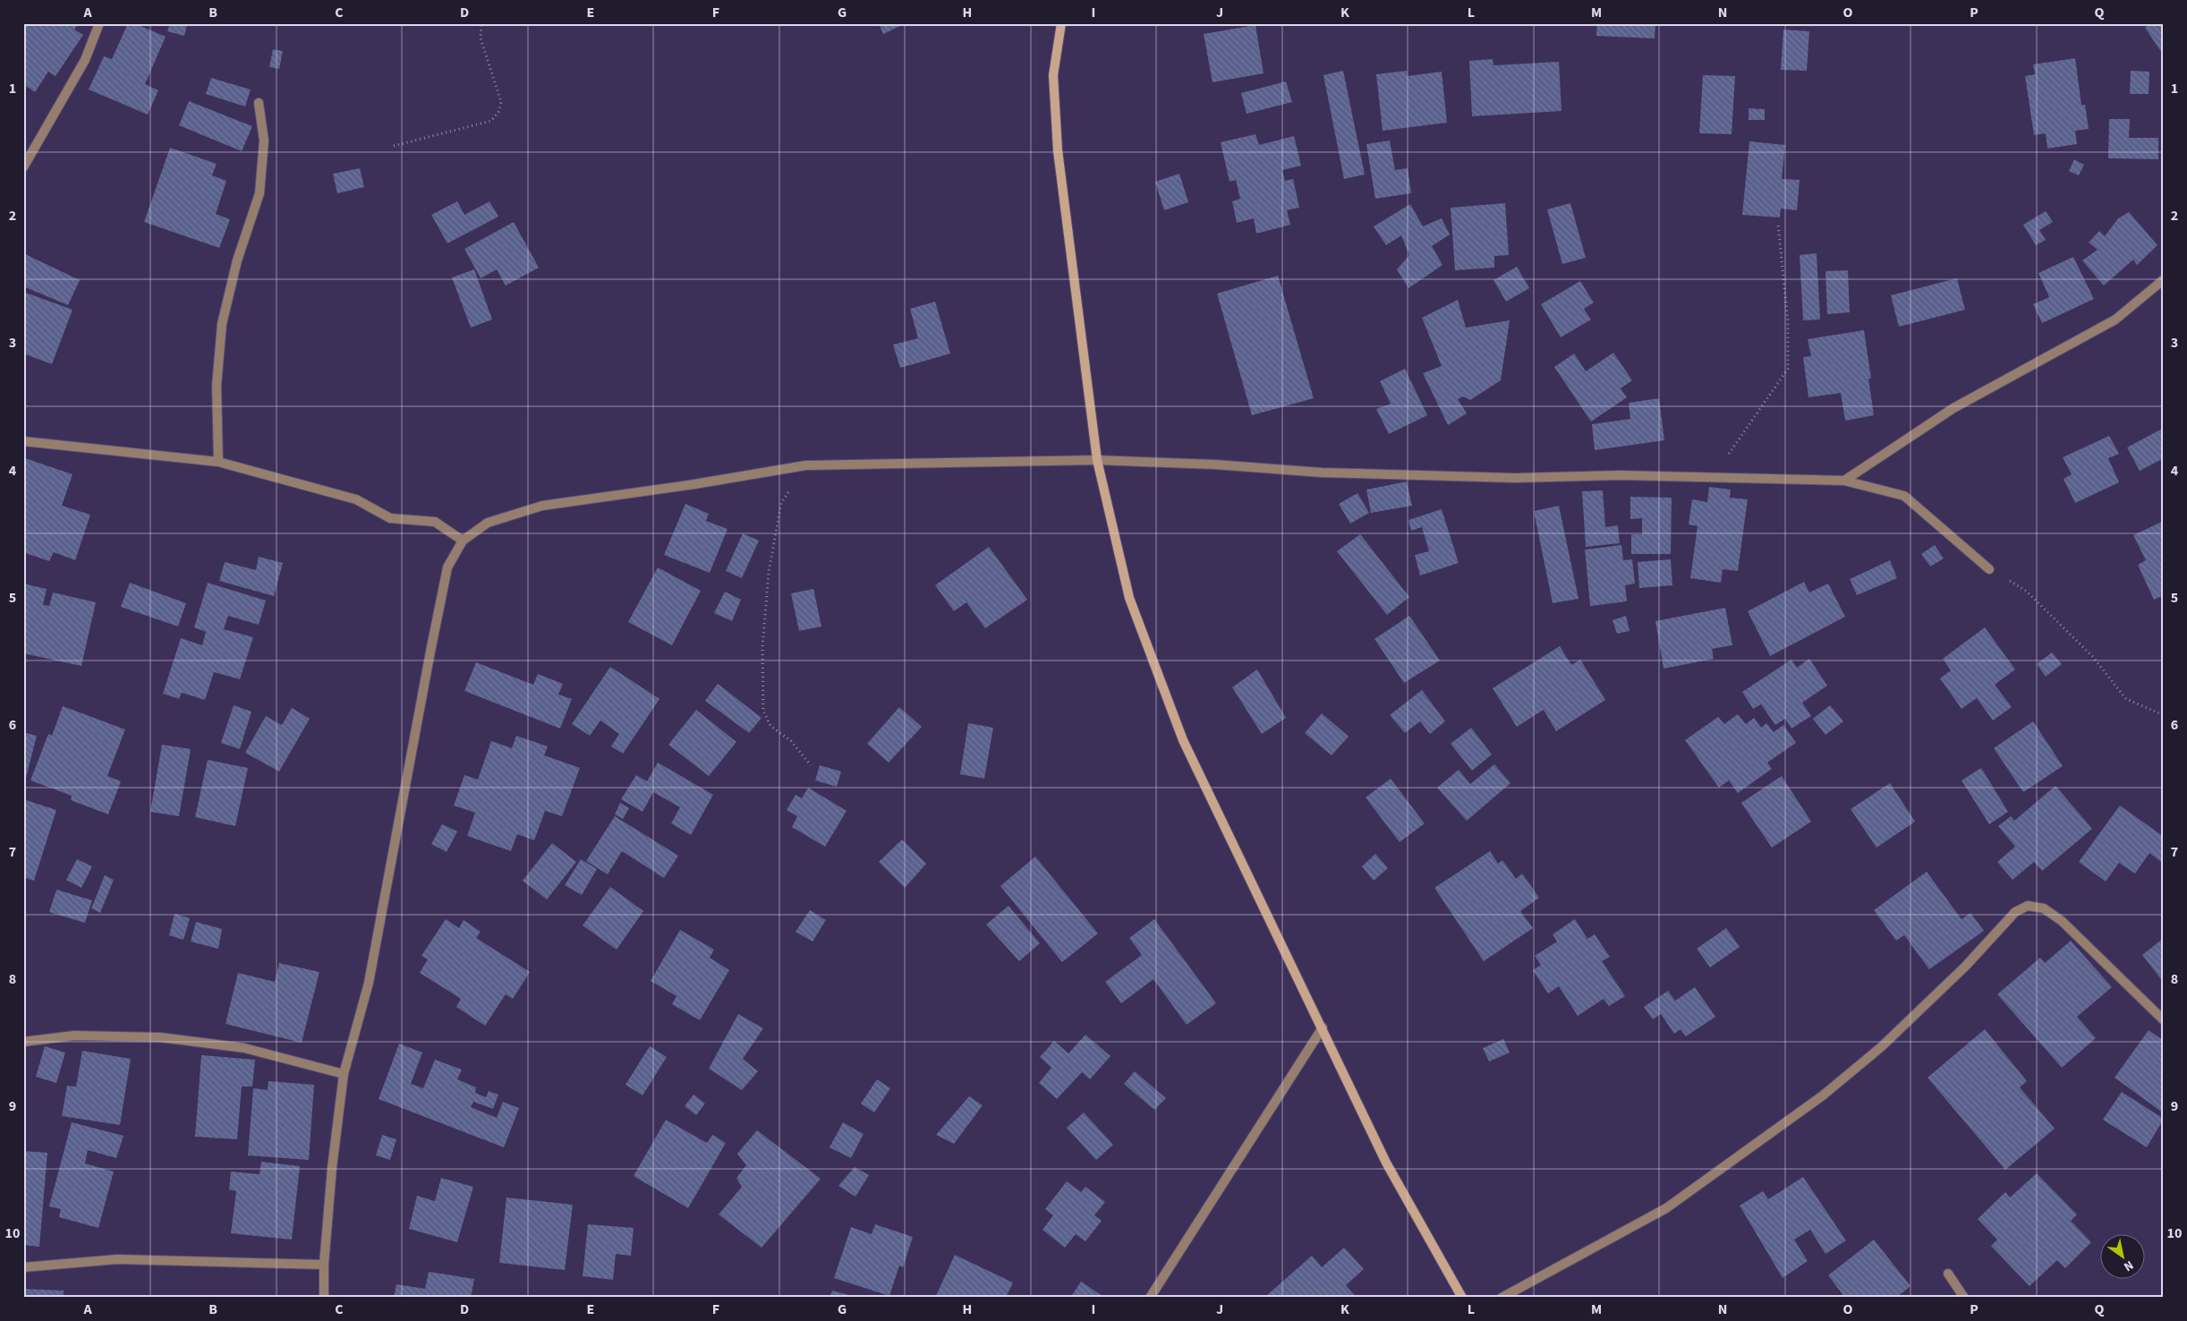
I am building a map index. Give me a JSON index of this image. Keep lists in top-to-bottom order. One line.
{"north":"bottom right","grid":{"columns":["A","B","C","D","E","F","G","H","I","J","K","L","M","N","O","P","Q"],"rows":["1","2","3","4","5","6","7","8","9","10"]}}
